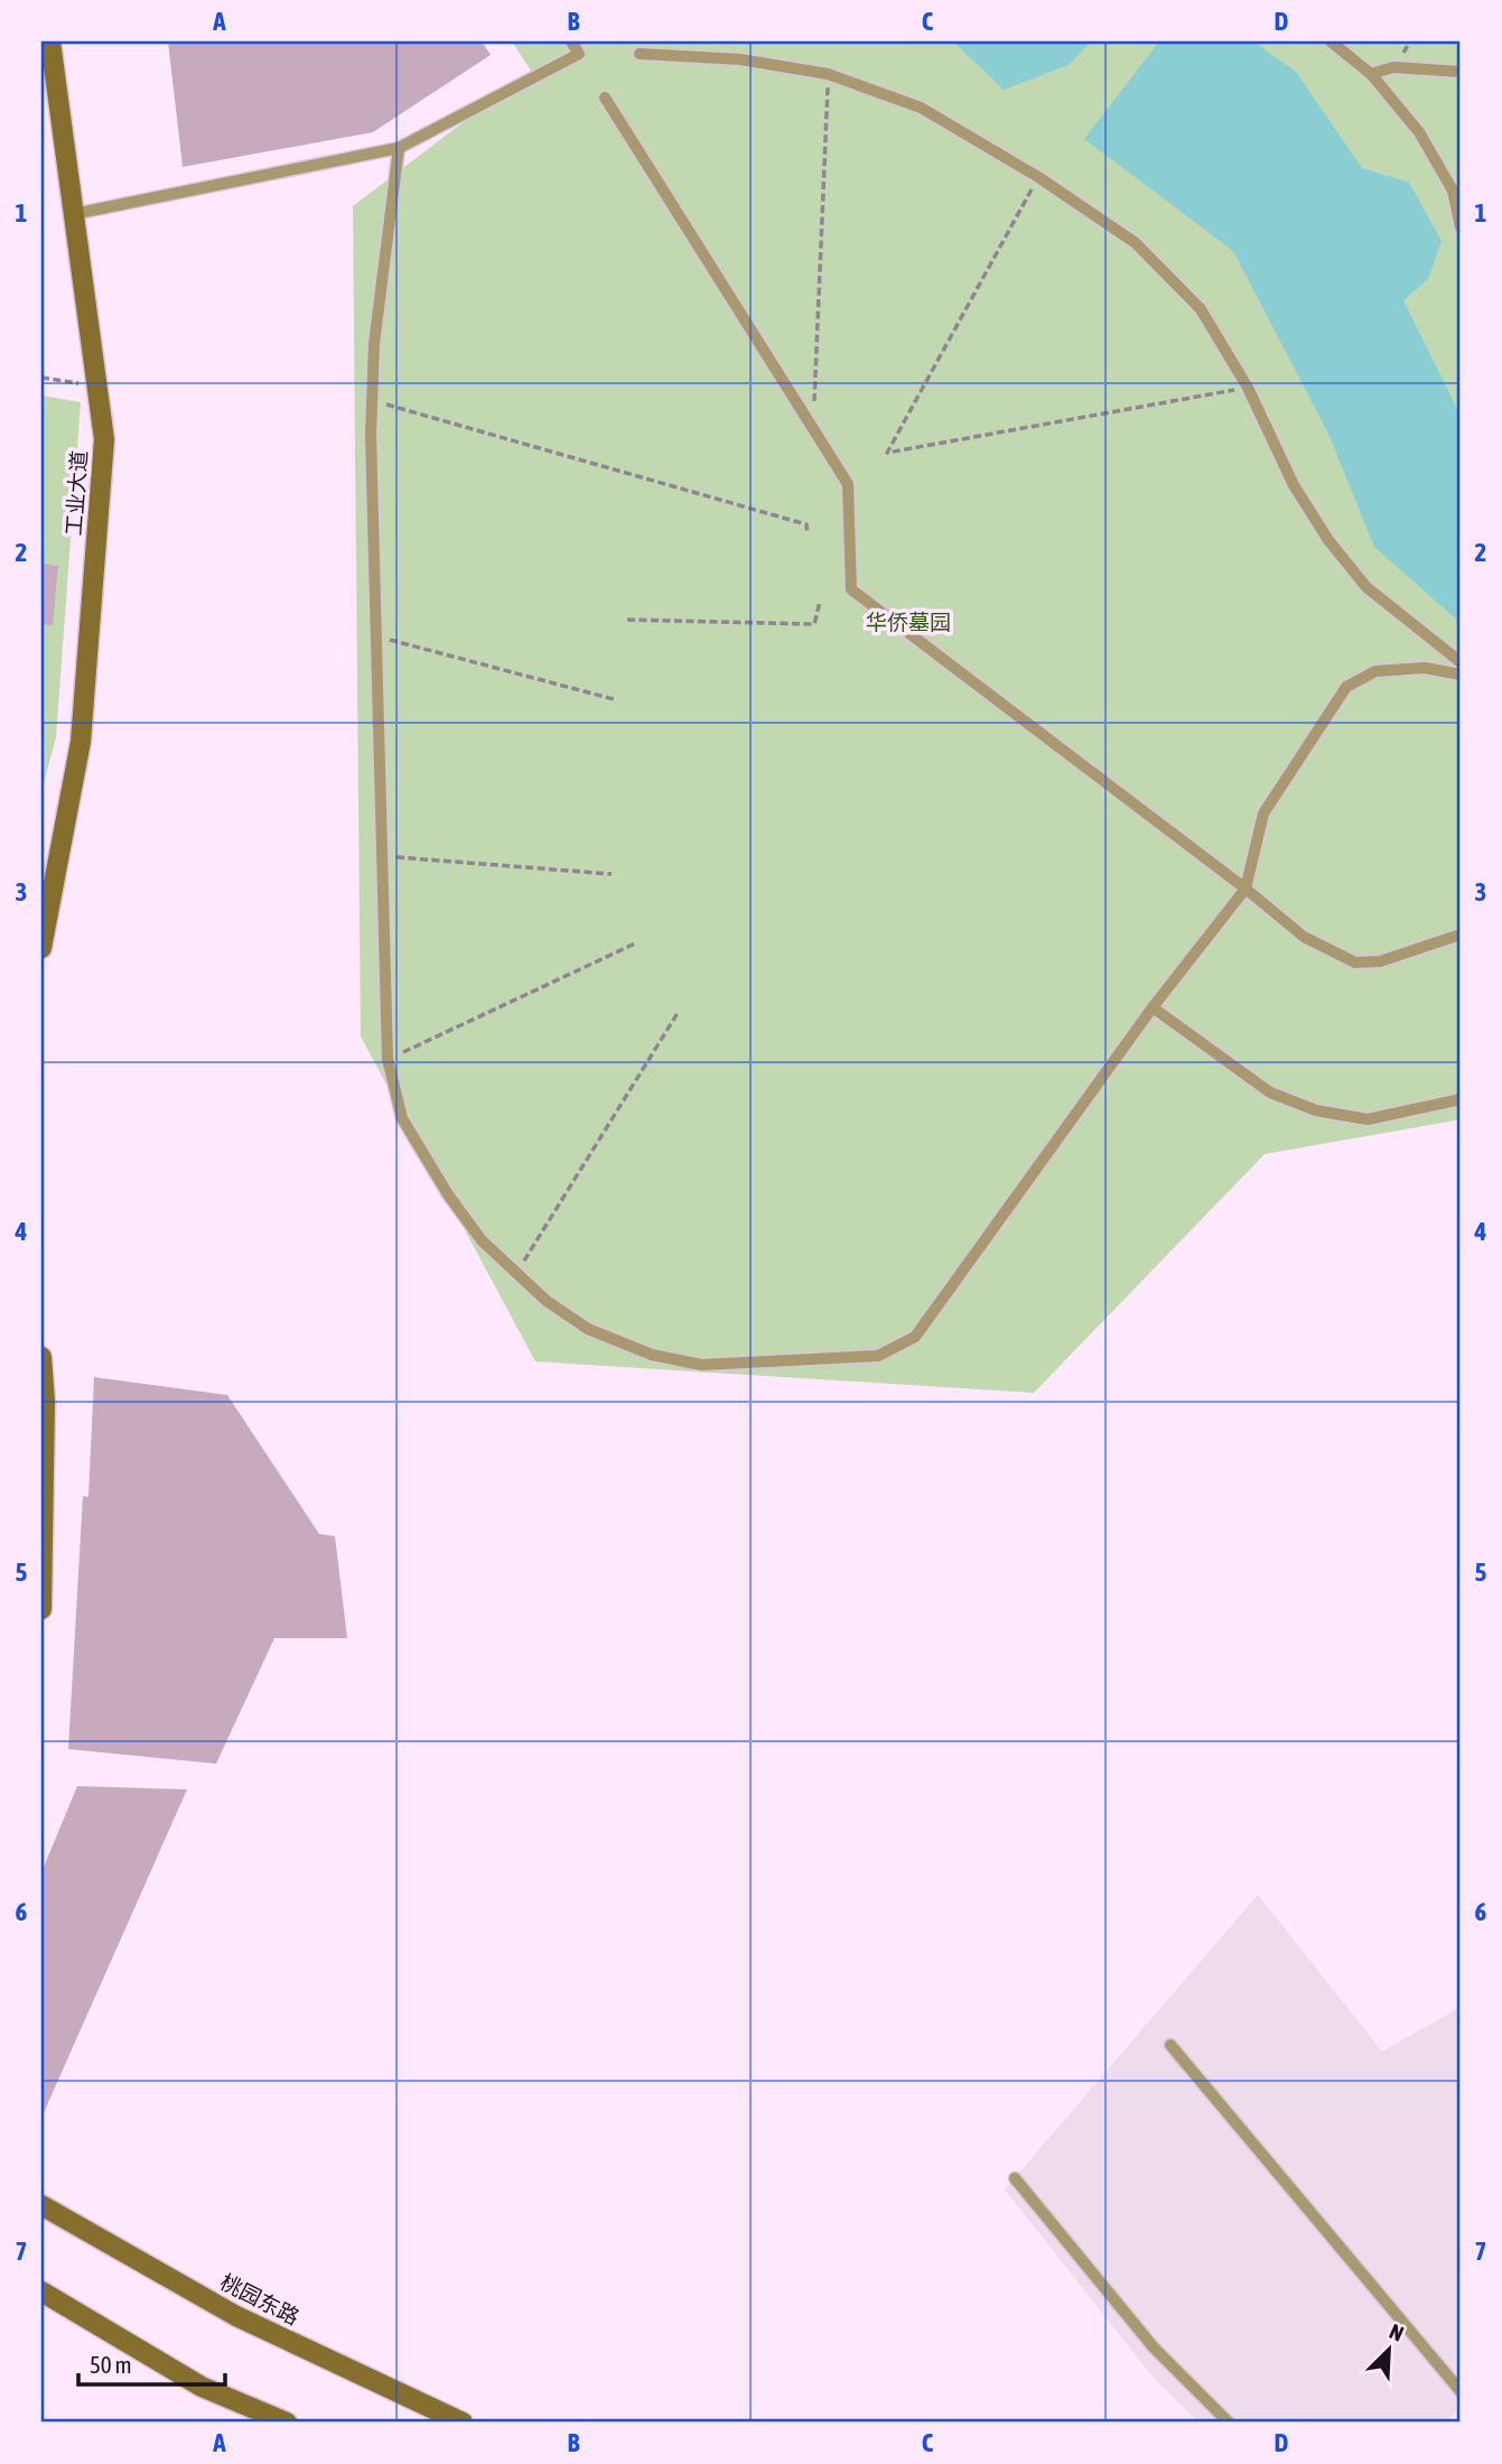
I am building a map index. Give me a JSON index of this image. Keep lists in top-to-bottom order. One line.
{"streets":{"street":["工业大道","桃园东路"]},"parks":["华侨墓园"],"scale_bar":"50 m","north":"top right","grid":{"columns":["A","B","C","D"],"rows":["1","2","3","4","5","6","7"]}}
